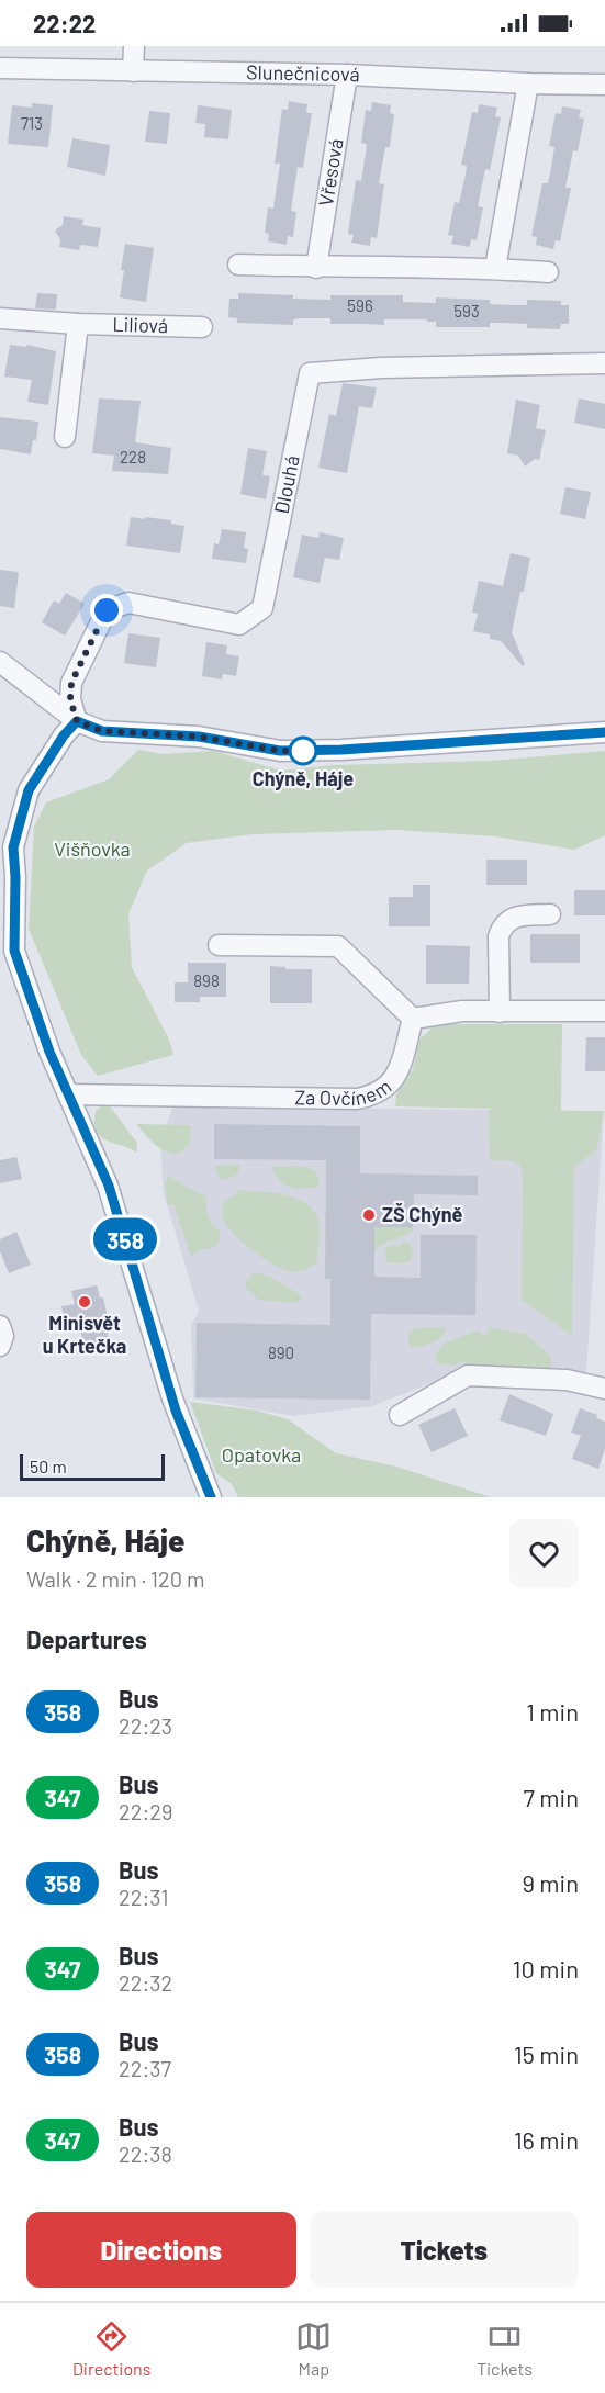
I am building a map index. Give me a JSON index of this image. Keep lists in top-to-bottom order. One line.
{"streets":{"street":["Slunečnicová","Vřesová","Liliová","Dlouhá","Za Ovčínem"]},"crossings":[["Slunečnicová","Vřesová"]],"parks":["Višňovka","Opatovka"],"places":["Chýně, Háje","ZŠ Chýně","Minisvět u Krtečka"],"lines":["bus line 358"],"house_numbers":["713","596","593","228","898","890"],"scale_bar":"50 m","page":{"status":"22:22","on_map":"358","scale":"50 m","heading":[["Chýně, Háje","Walk · 2 min · 120 m"],"Departures"],"list":[{"mark":"358","name":"Bus","note":"22:23","value":"1 min"},{"mark":"347","name":"Bus","note":"22:29","value":"7 min"},{"mark":"358","name":"Bus","note":"22:31","value":"9 min"},{"mark":"347","name":"Bus","note":"22:32","value":"10 min"},{"mark":"358","name":"Bus","note":"22:37","value":"15 min"},{"mark":"347","name":"Bus","note":"22:38","value":"16 min"}],"buttons":["Directions","Tickets"],"tabs":["Directions","Map","Tickets"]}}
